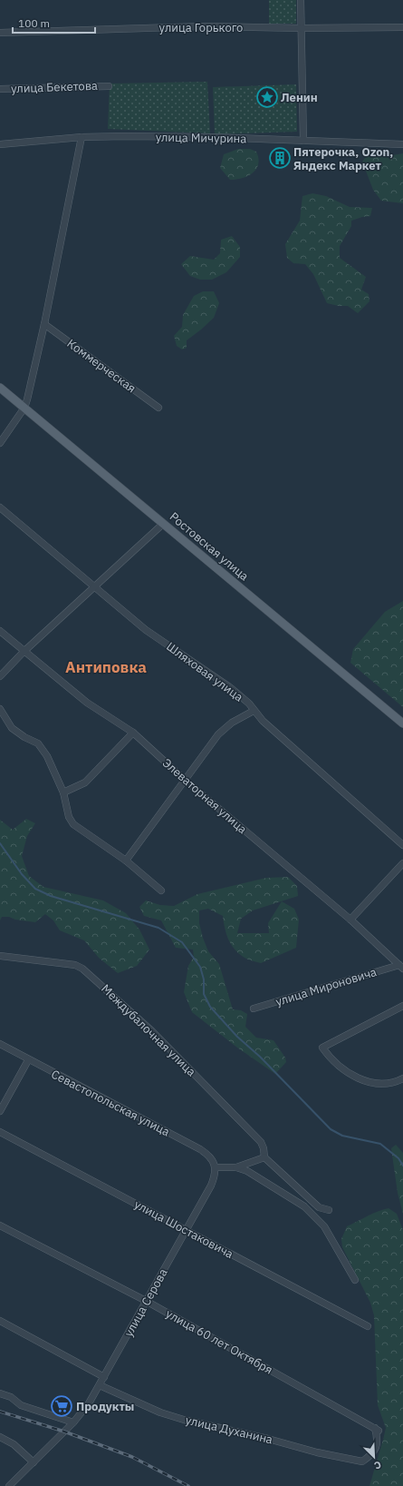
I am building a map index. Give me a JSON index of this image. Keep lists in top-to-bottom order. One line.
{"streets":{"main road":["Ростовская улица"],"street":["улица Горького","улица Бекетова","улица Мичурина","Коммерческая","Шляховая улица","Элеваторная улица","улица Мироновича","Междубалочная улица","Севастопольская улица","улица Шостаковича","улица Серова","улица 60 лет Октября","улица Духанина"]},"crossings":[["Элеваторная улица","улица Мироновича"],["Севастопольская улица","улица Серова"],["улица Шостаковича","улица Серова"],["улица Серова","улица 60 лет Октября"],["улица Серова","улица Духанина"],["улица 60 лет Октября","улица Духанина"]],"districts":["Антиповка"],"places":{"place":["Ленин"],"building":["Пятерочка, Ozon, Яндекс Маркет"],"supermarket":["Продукты"]},"scale_bar":"100 m","north":"bottom right"}
